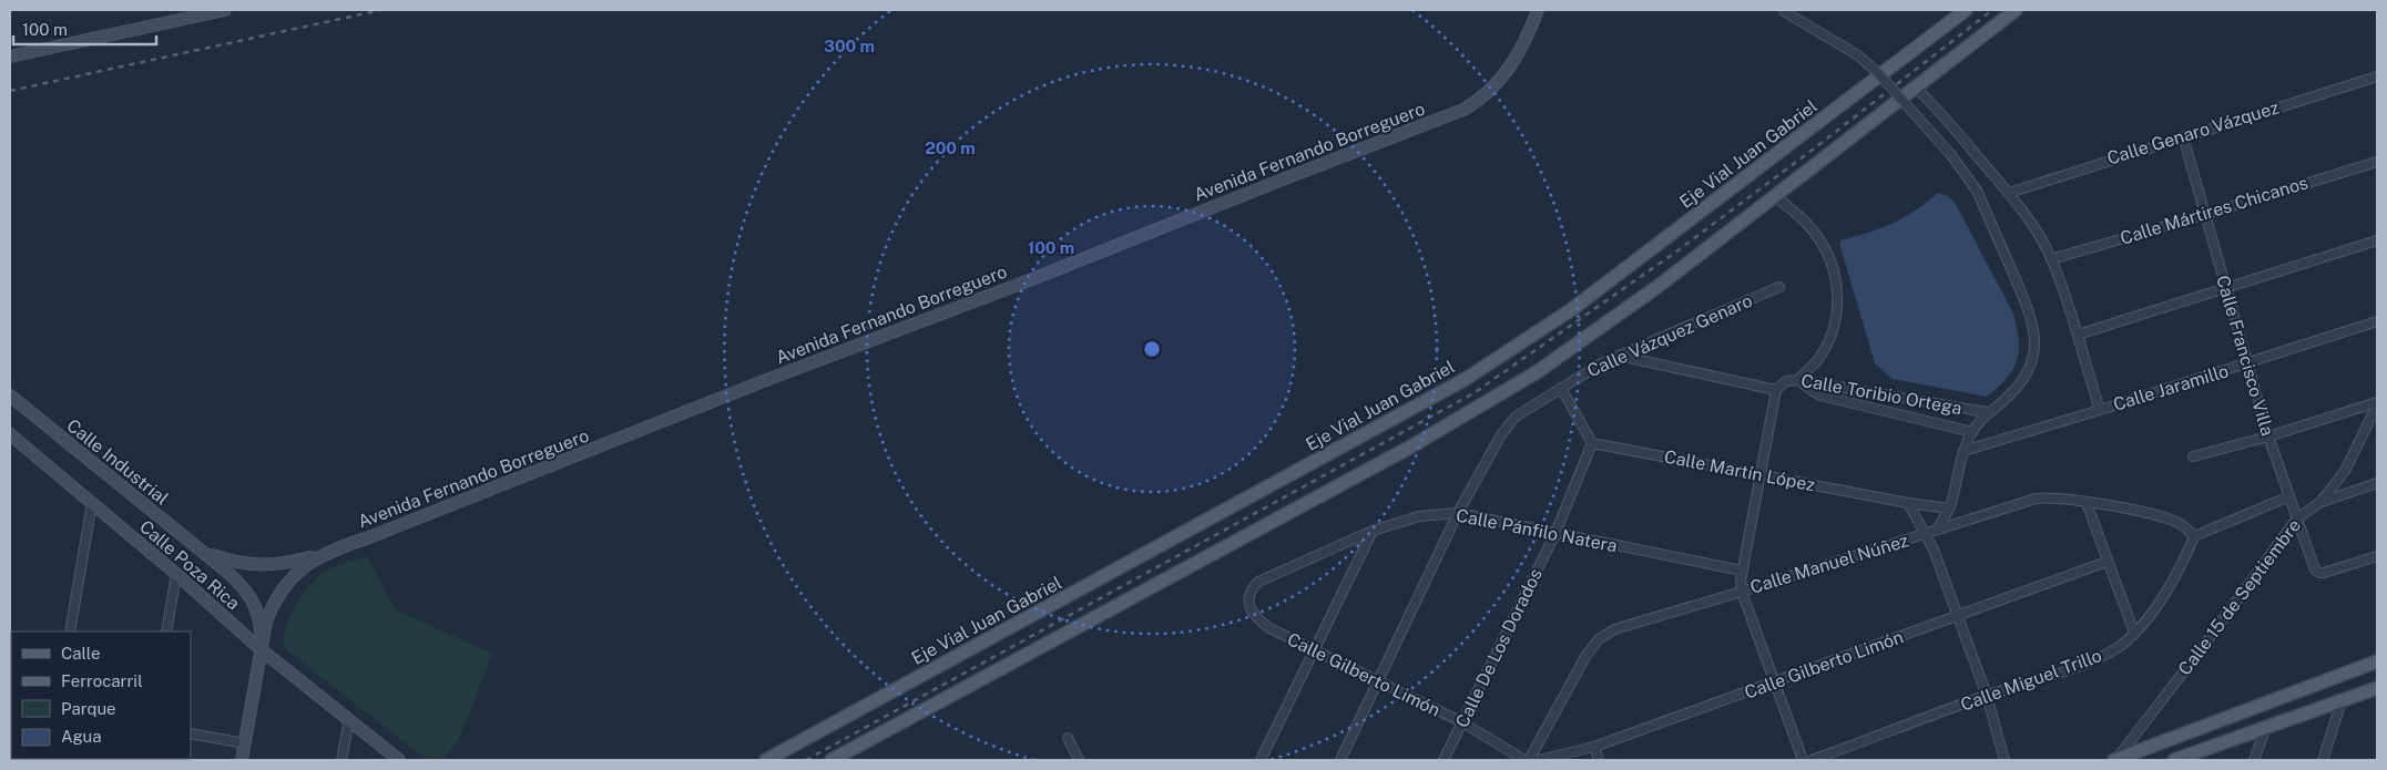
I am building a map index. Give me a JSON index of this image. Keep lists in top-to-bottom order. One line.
{"streets":{"main road":["Avenida Fernando Borreguero","Eje Vial Juan Gabriel","Calle Industrial","Calle Poza Rica"],"street":["Calle Genaro Vázquez","Calle Mártires Chicanos","Calle Vázquez Genaro","Calle Francisco Villa","Calle Jaramillo","Calle Toribio Ortega","Calle Martín López","Calle Pánfilo Natera","Calle Manuel Núñez","Calle 15 de Septiembre","Calle De Los Dorados","Calle Gilberto Limón","Calle Miguel Trillo"]},"crossings":[["Calle Genaro Vázquez","Calle Francisco Villa"],["Avenida Fernando Borreguero","Calle Poza Rica"],["Calle Mártires Chicanos","Calle Francisco Villa"],["Calle Vázquez Genaro","Calle Toribio Ortega"],["Calle Vázquez Genaro","Calle Pánfilo Natera"],["Calle Vázquez Genaro","Calle Gilberto Limón"],["Calle Francisco Villa","Calle Jaramillo"],["Calle Francisco Villa","Calle 15 de Septiembre"],["Calle Martín López","Calle De Los Dorados"],["Calle Pánfilo Natera","Calle De Los Dorados"],["Calle Pánfilo Natera","Calle Gilberto Limón"],["Calle Manuel Núñez","Calle Miguel Trillo"],["Calle De Los Dorados","Calle Gilberto Limón"]],"legend":["Calle","Ferrocarril","Parque","Agua"],"scale_bar":"100 m","rings":["300 m","200 m","100 m"]}
